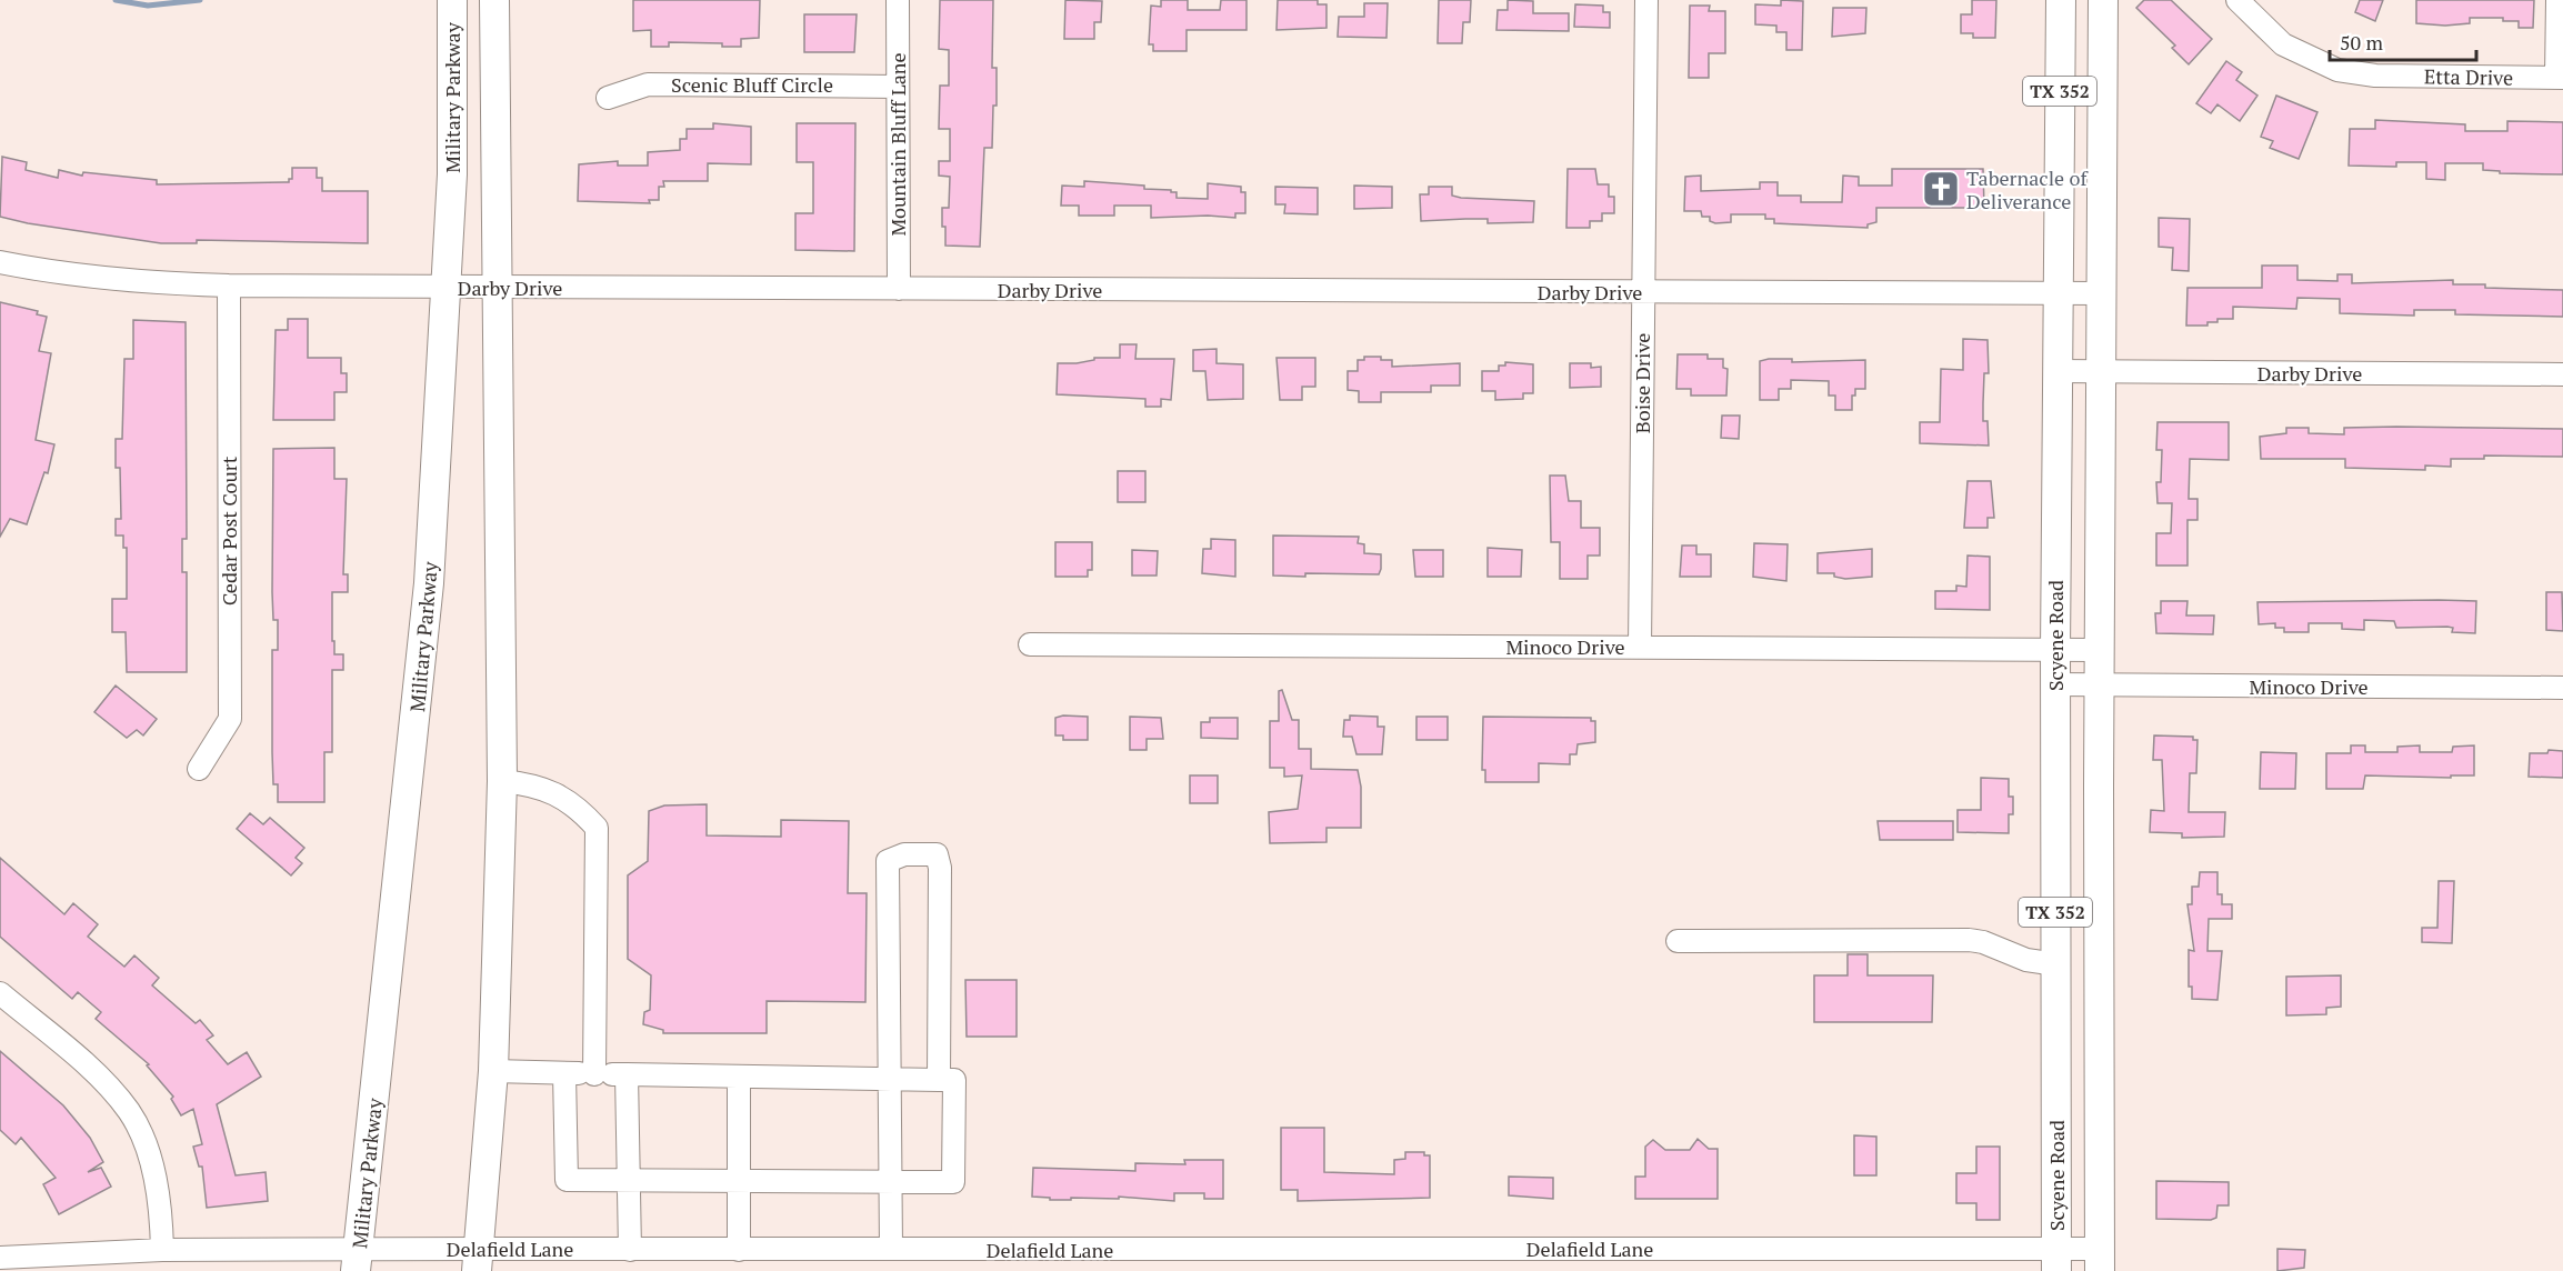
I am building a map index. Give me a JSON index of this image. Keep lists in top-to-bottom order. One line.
{"streets":{"main road":["TX 352","Military Parkway","Scyene Road"],"street":["Etta Drive","Scenic Bluff Circle","Mountain Bluff Lane","Darby Drive","Boise Drive","Cedar Post Court","Minoco Drive","Delafield Lane"]},"crossings":[["Scenic Bluff Circle","Mountain Bluff Lane"],["TX 352","Darby Drive"],["TX 352","Minoco Drive"],["TX 352","Delafield Lane"],["Military Parkway","Darby Drive"],["Military Parkway","Delafield Lane"],["Mountain Bluff Lane","Darby Drive"],["Darby Drive","Boise Drive"],["Darby Drive","Cedar Post Court"],["Darby Drive","Scyene Road"],["Boise Drive","Minoco Drive"],["Scyene Road","Minoco Drive"],["Scyene Road","Delafield Lane"]],"places":{"church":["Tabernacle of Deliverance"]},"scale_bar":"50 m"}
